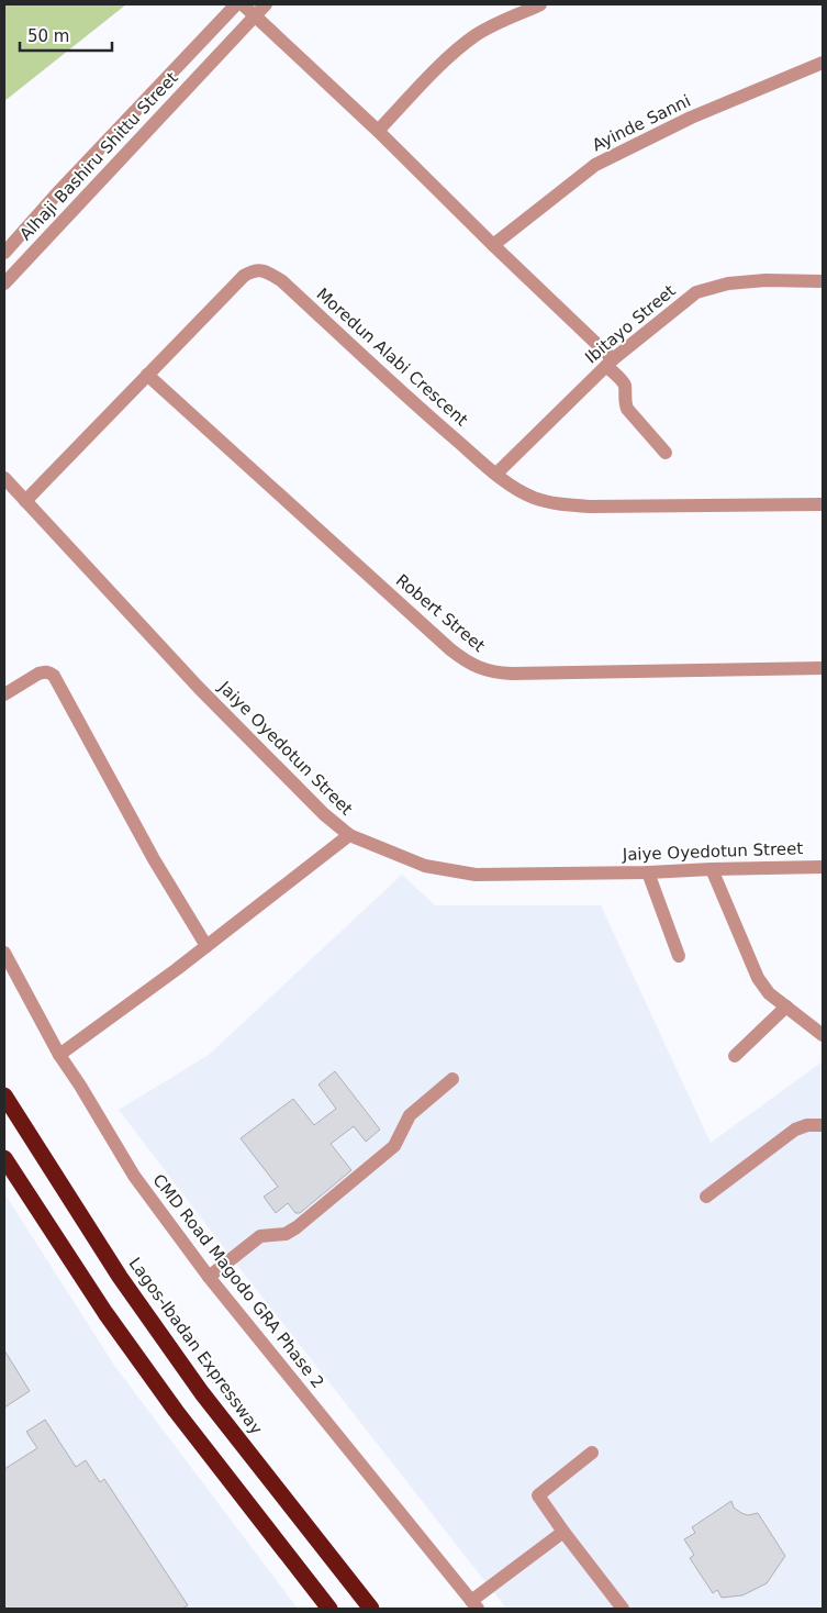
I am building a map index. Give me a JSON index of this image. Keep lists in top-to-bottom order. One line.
{"streets":{"highway":["Lagos-Ibadan Expressway"],"street":["Ayinde Sanni","Alhaji Bashiru Shittu Street","Ibitayo Street","Moredun Alabi Crescent","Robert Street","Jaiye Oyedotun Street","CMD Road Magodo GRA Phase 2"]},"crossings":[["Ibitayo Street","Moredun Alabi Crescent"],["Moredun Alabi Crescent","Robert Street"],["Moredun Alabi Crescent","Jaiye Oyedotun Street"]],"scale_bar":"50 m"}
